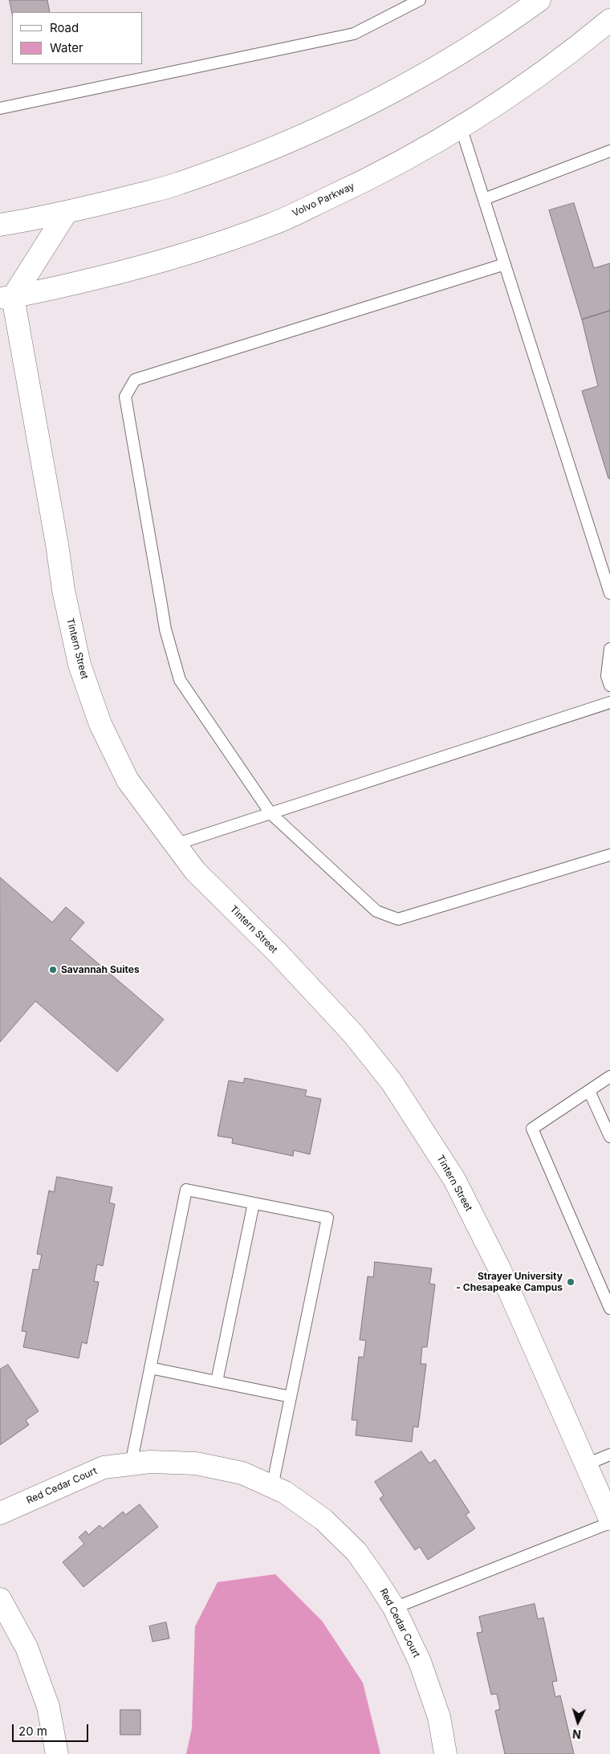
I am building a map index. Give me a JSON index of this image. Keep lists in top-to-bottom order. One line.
{"streets":{"street":["Volvo Parkway","Tintern Street","Red Cedar Court"]},"crossings":[["Volvo Parkway","Tintern Street"]],"places":["Savannah Suites","Strayer University - Chesapeake Campus"],"legend":["Road","Water"],"scale_bar":"20 m","north":"bottom"}
